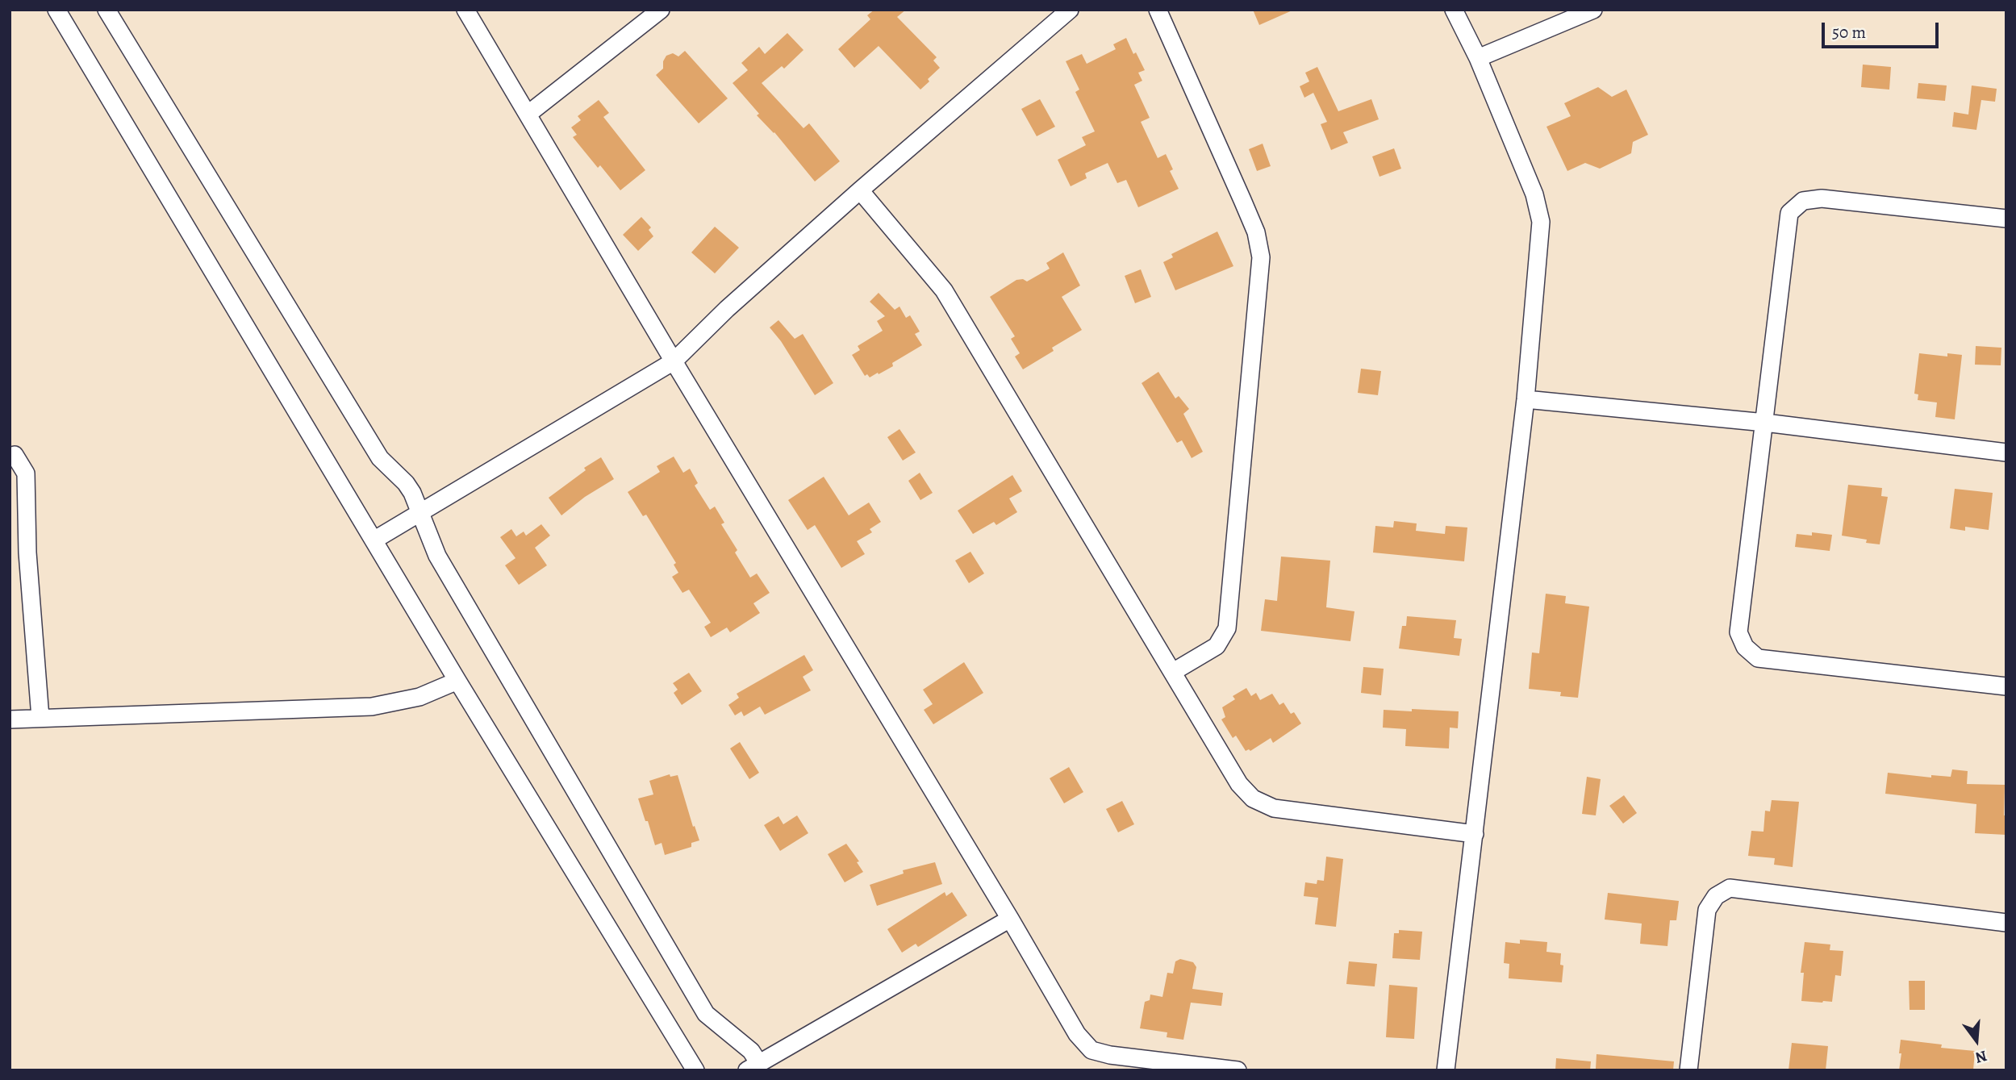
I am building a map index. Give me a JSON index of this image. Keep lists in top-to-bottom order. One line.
{"scale_bar":"50 m","north":"bottom"}
